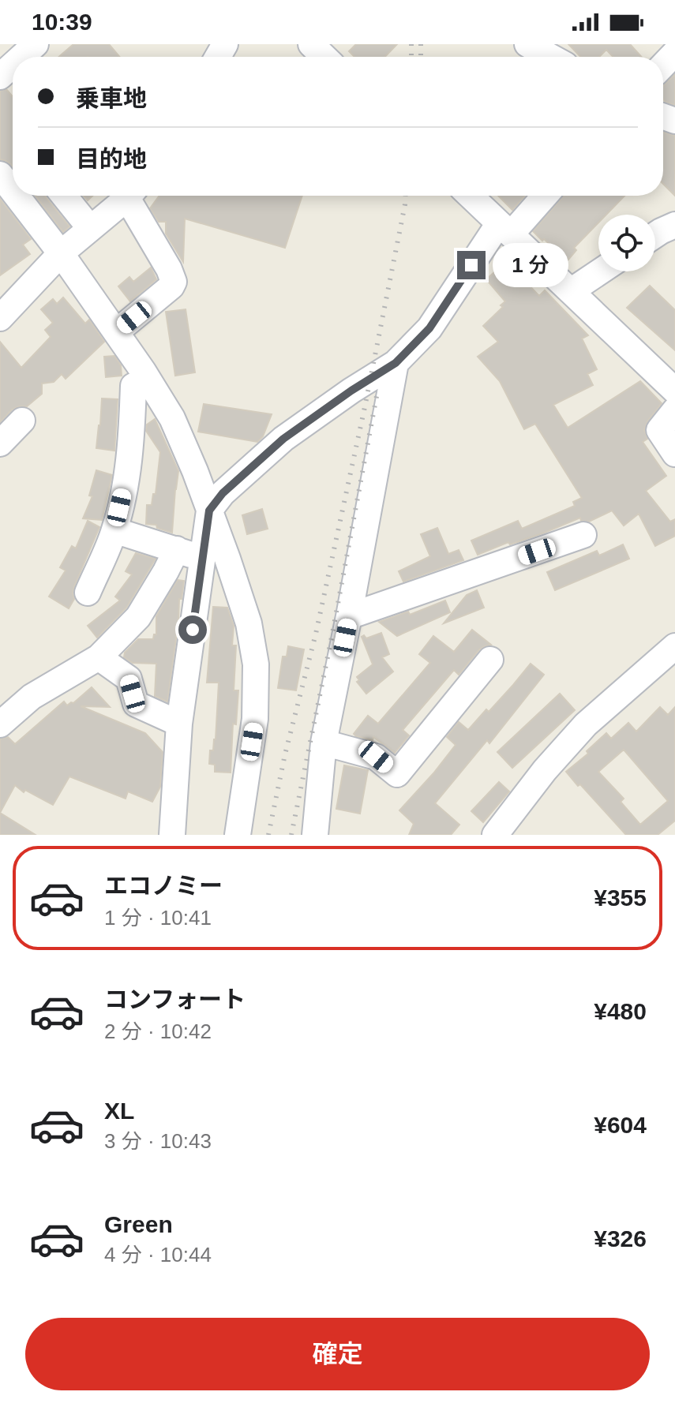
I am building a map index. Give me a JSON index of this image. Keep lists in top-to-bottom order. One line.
{"page":{"status":"10:39","banner":["乗車地","目的地"],"bubble":"1 分","list":[{"name":"エコノミー","note":"1 分 · 10:41","value":"¥355"},{"name":"コンフォート","note":"2 分 · 10:42","value":"¥480"},{"name":"XL","note":"3 分 · 10:43","value":"¥604"},{"name":"Green","note":"4 分 · 10:44","value":"¥326"}],"buttons":"確定"}}
